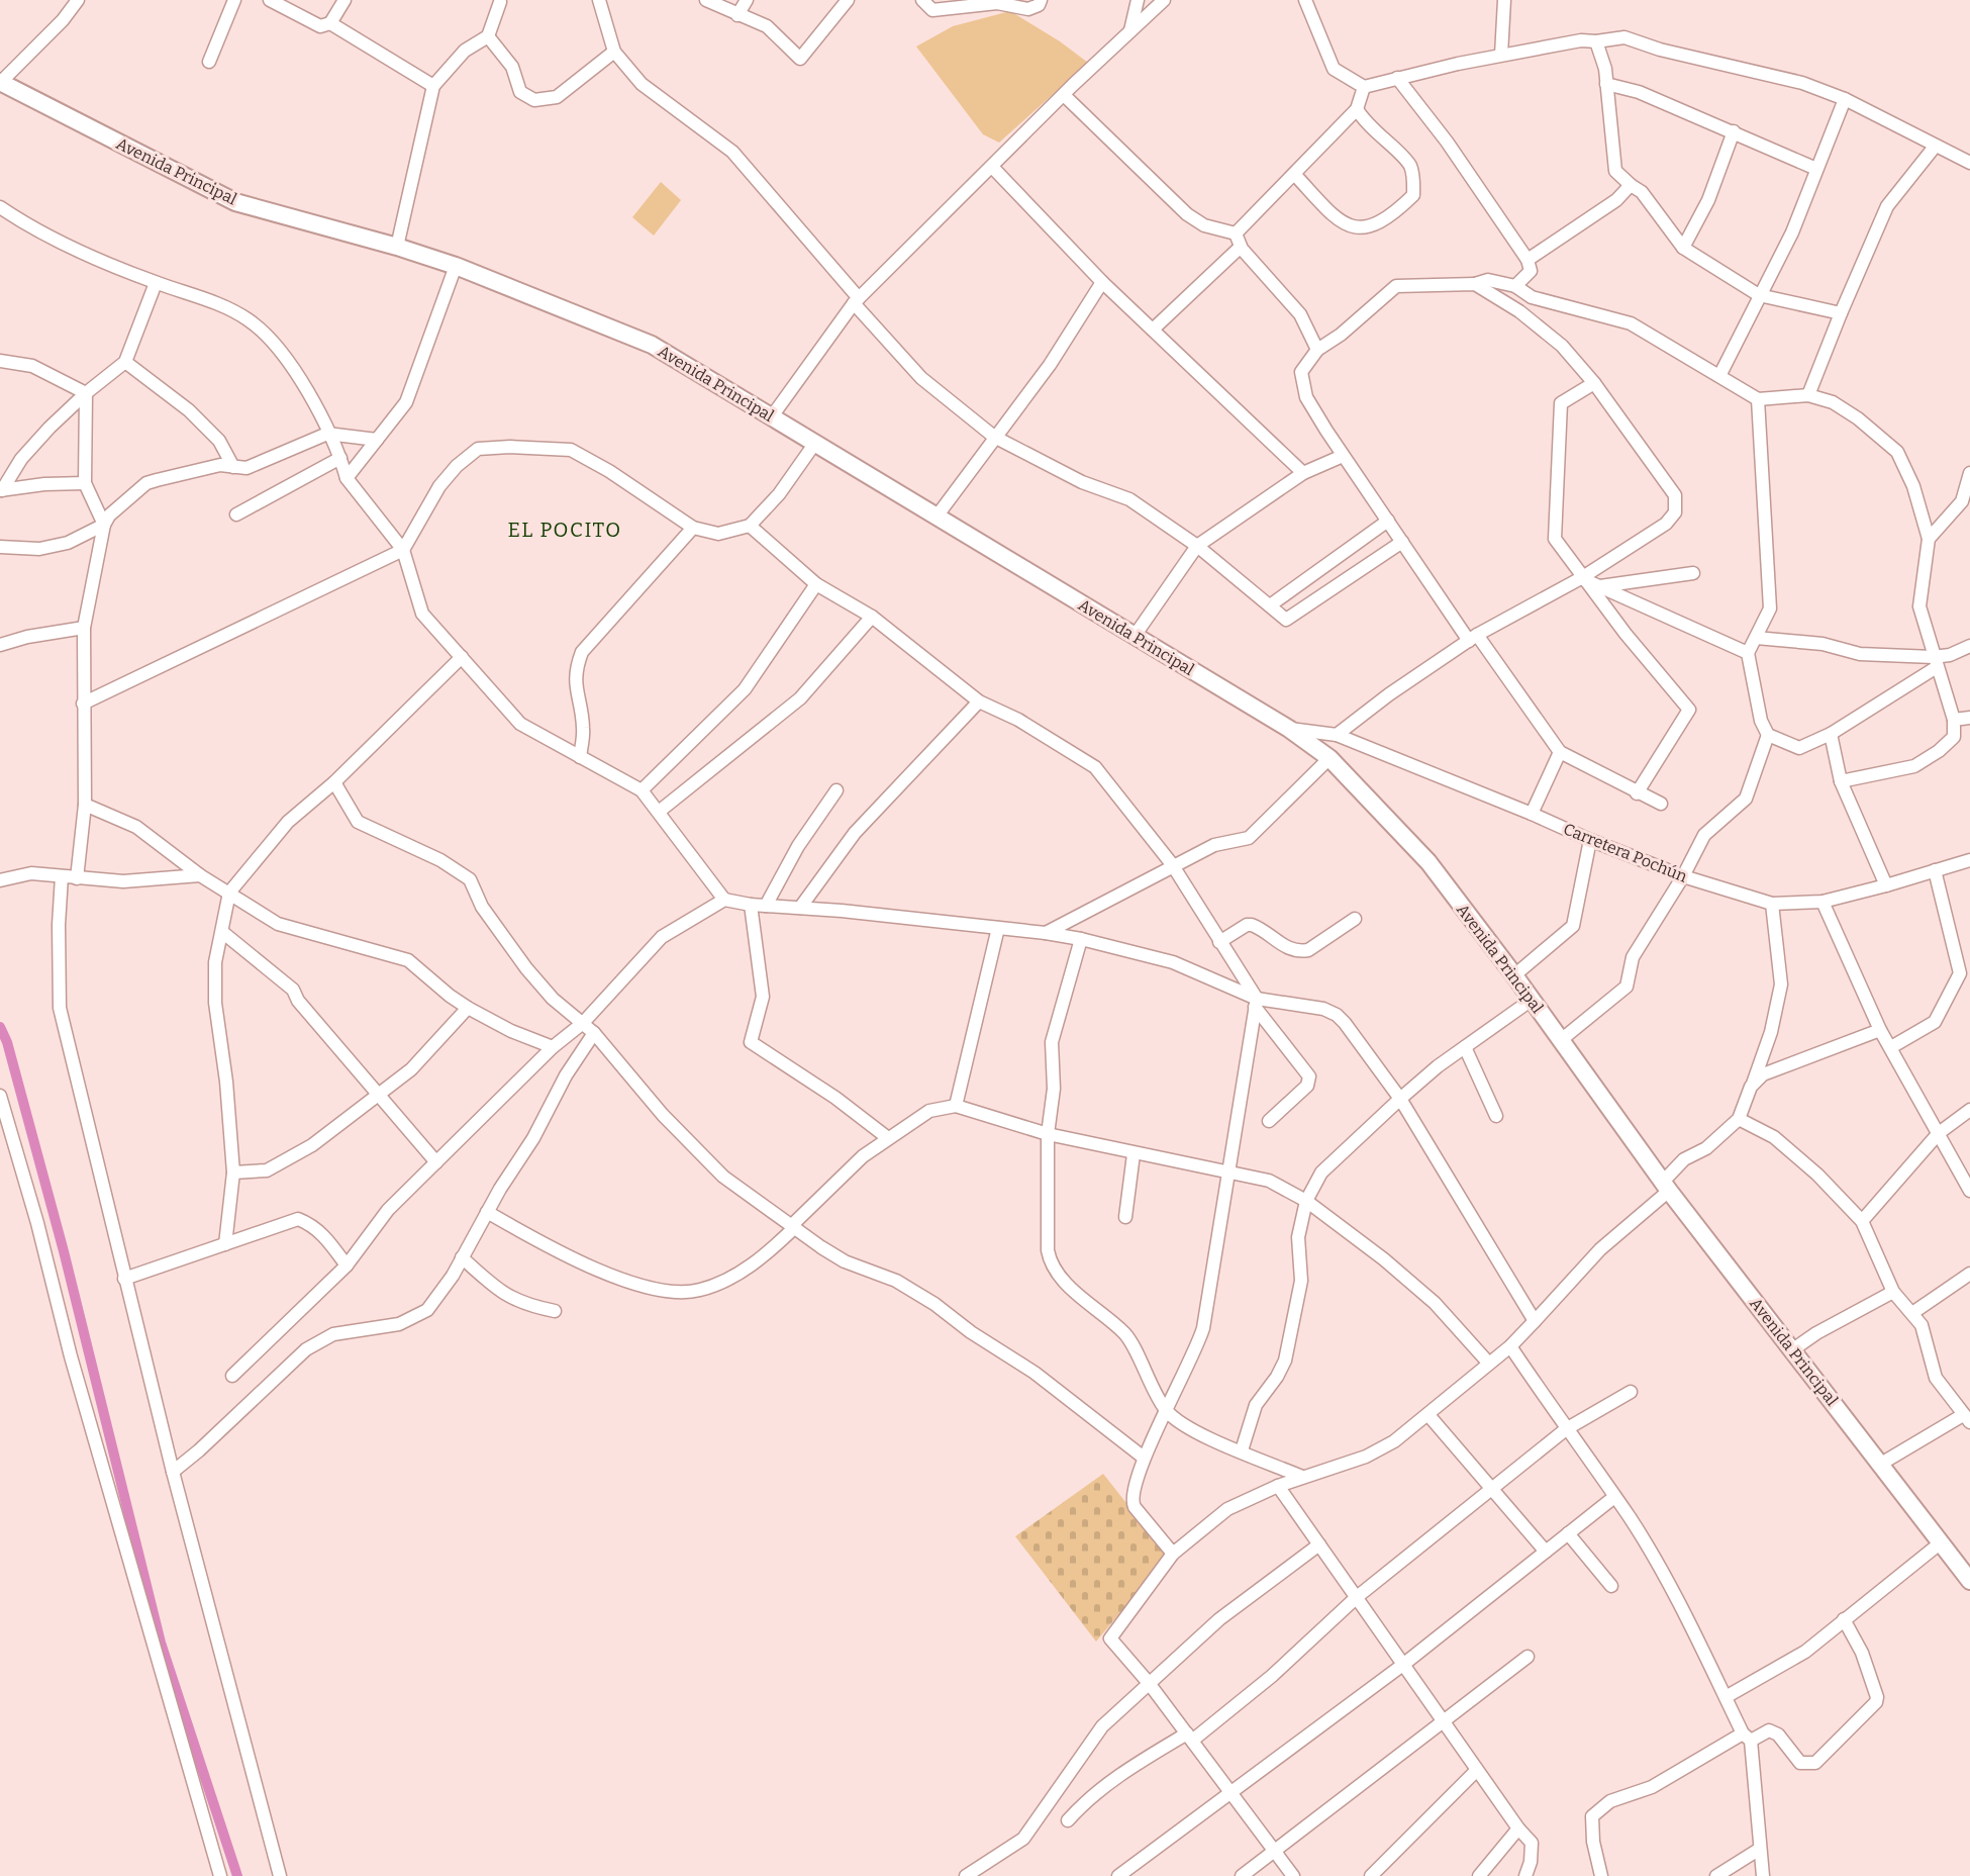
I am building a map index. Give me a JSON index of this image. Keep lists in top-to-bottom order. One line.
{"streets":{"main road":["Avenida Principal"],"street":["Carretera Pochún"]},"crossings":[["Avenida Principal","Carretera Pochún"]],"districts":["EL POCITO"]}
